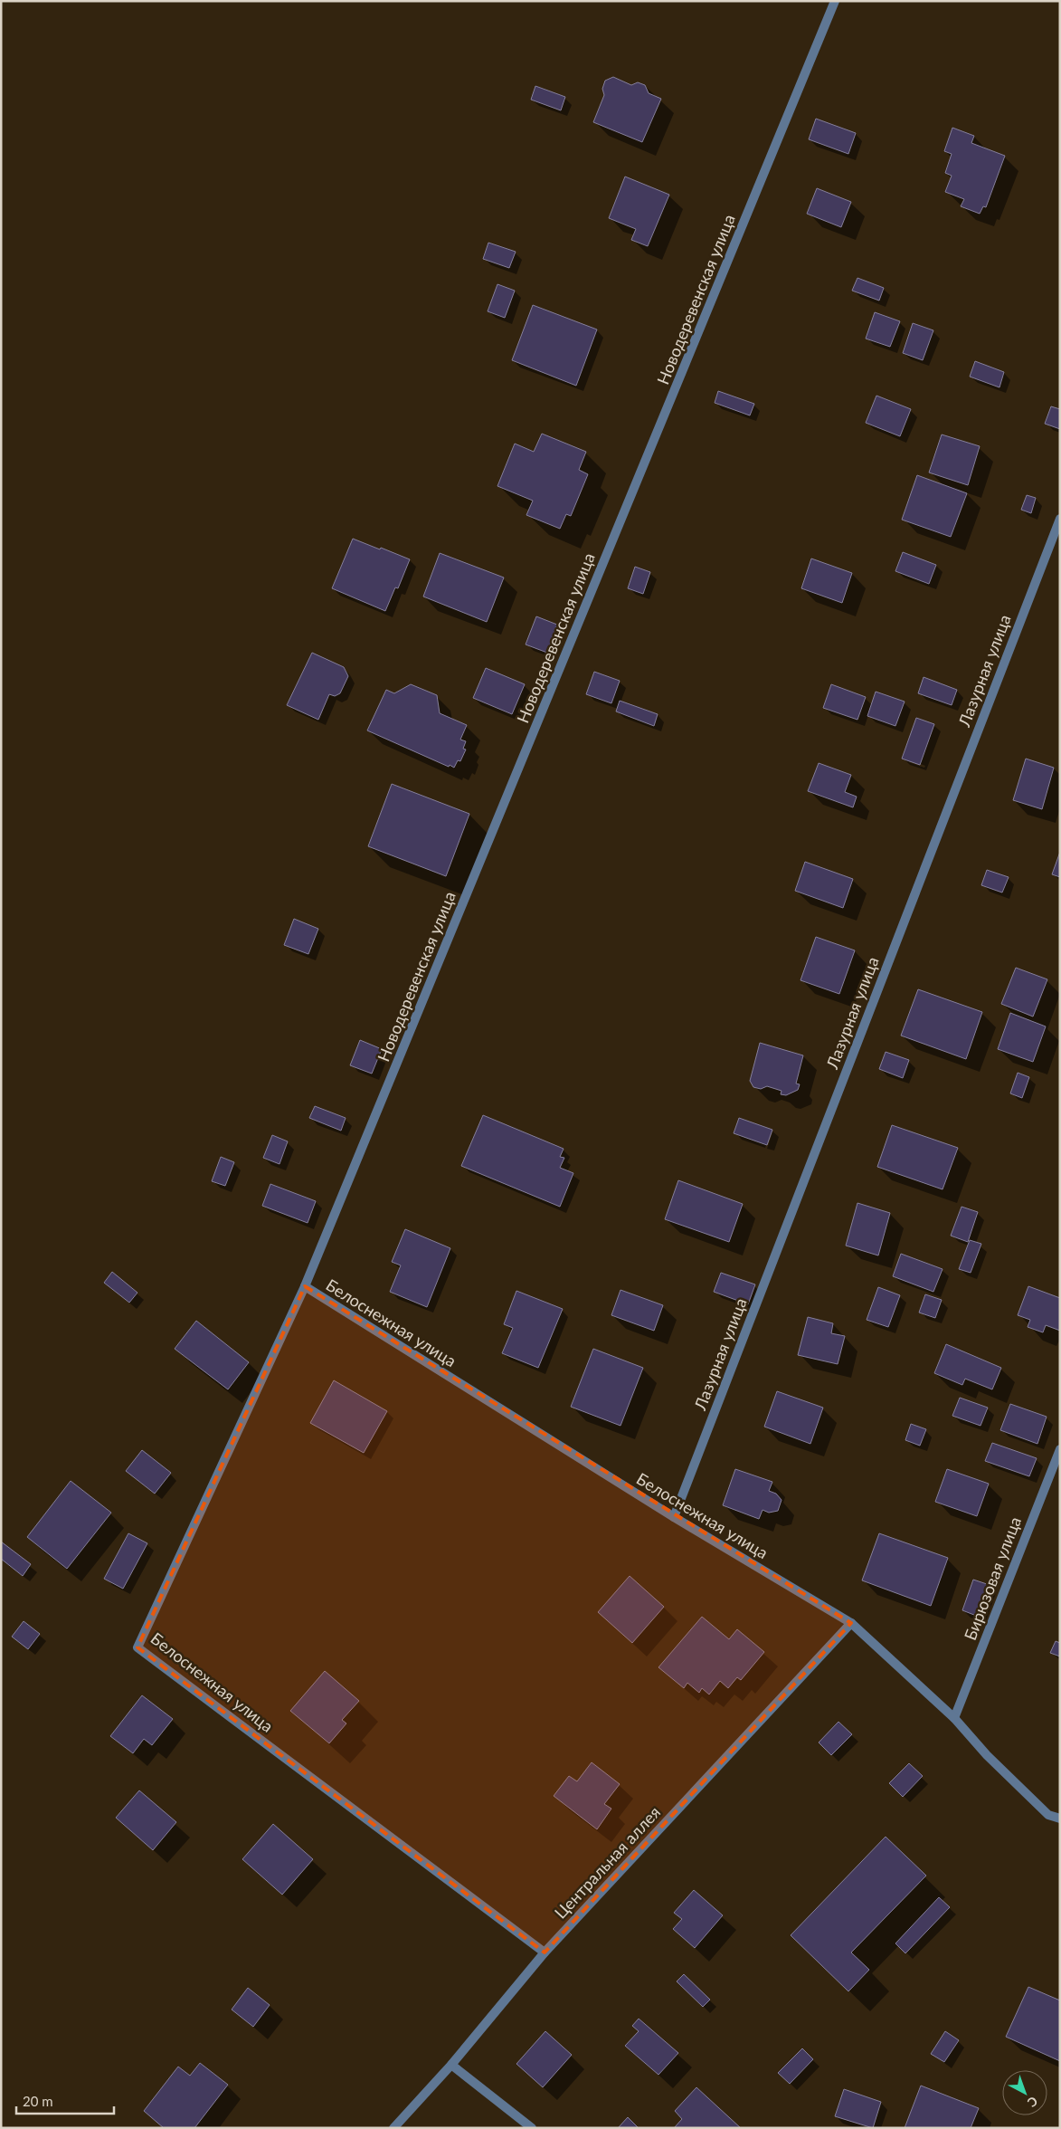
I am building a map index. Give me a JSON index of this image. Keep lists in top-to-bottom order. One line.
{"streets":{"street":["Новодеревенская улица","Лазурная улица","Белоснежная улица","Бирюзовая улица","Центральная аллея"]},"crossings":[["Новодеревенская улица","Белоснежная улица"],["Лазурная улица","Белоснежная улица"],["Белоснежная улица","Бирюзовая улица"],["Белоснежная улица","Центральная аллея"]],"scale_bar":"20 m","north":"bottom right"}
